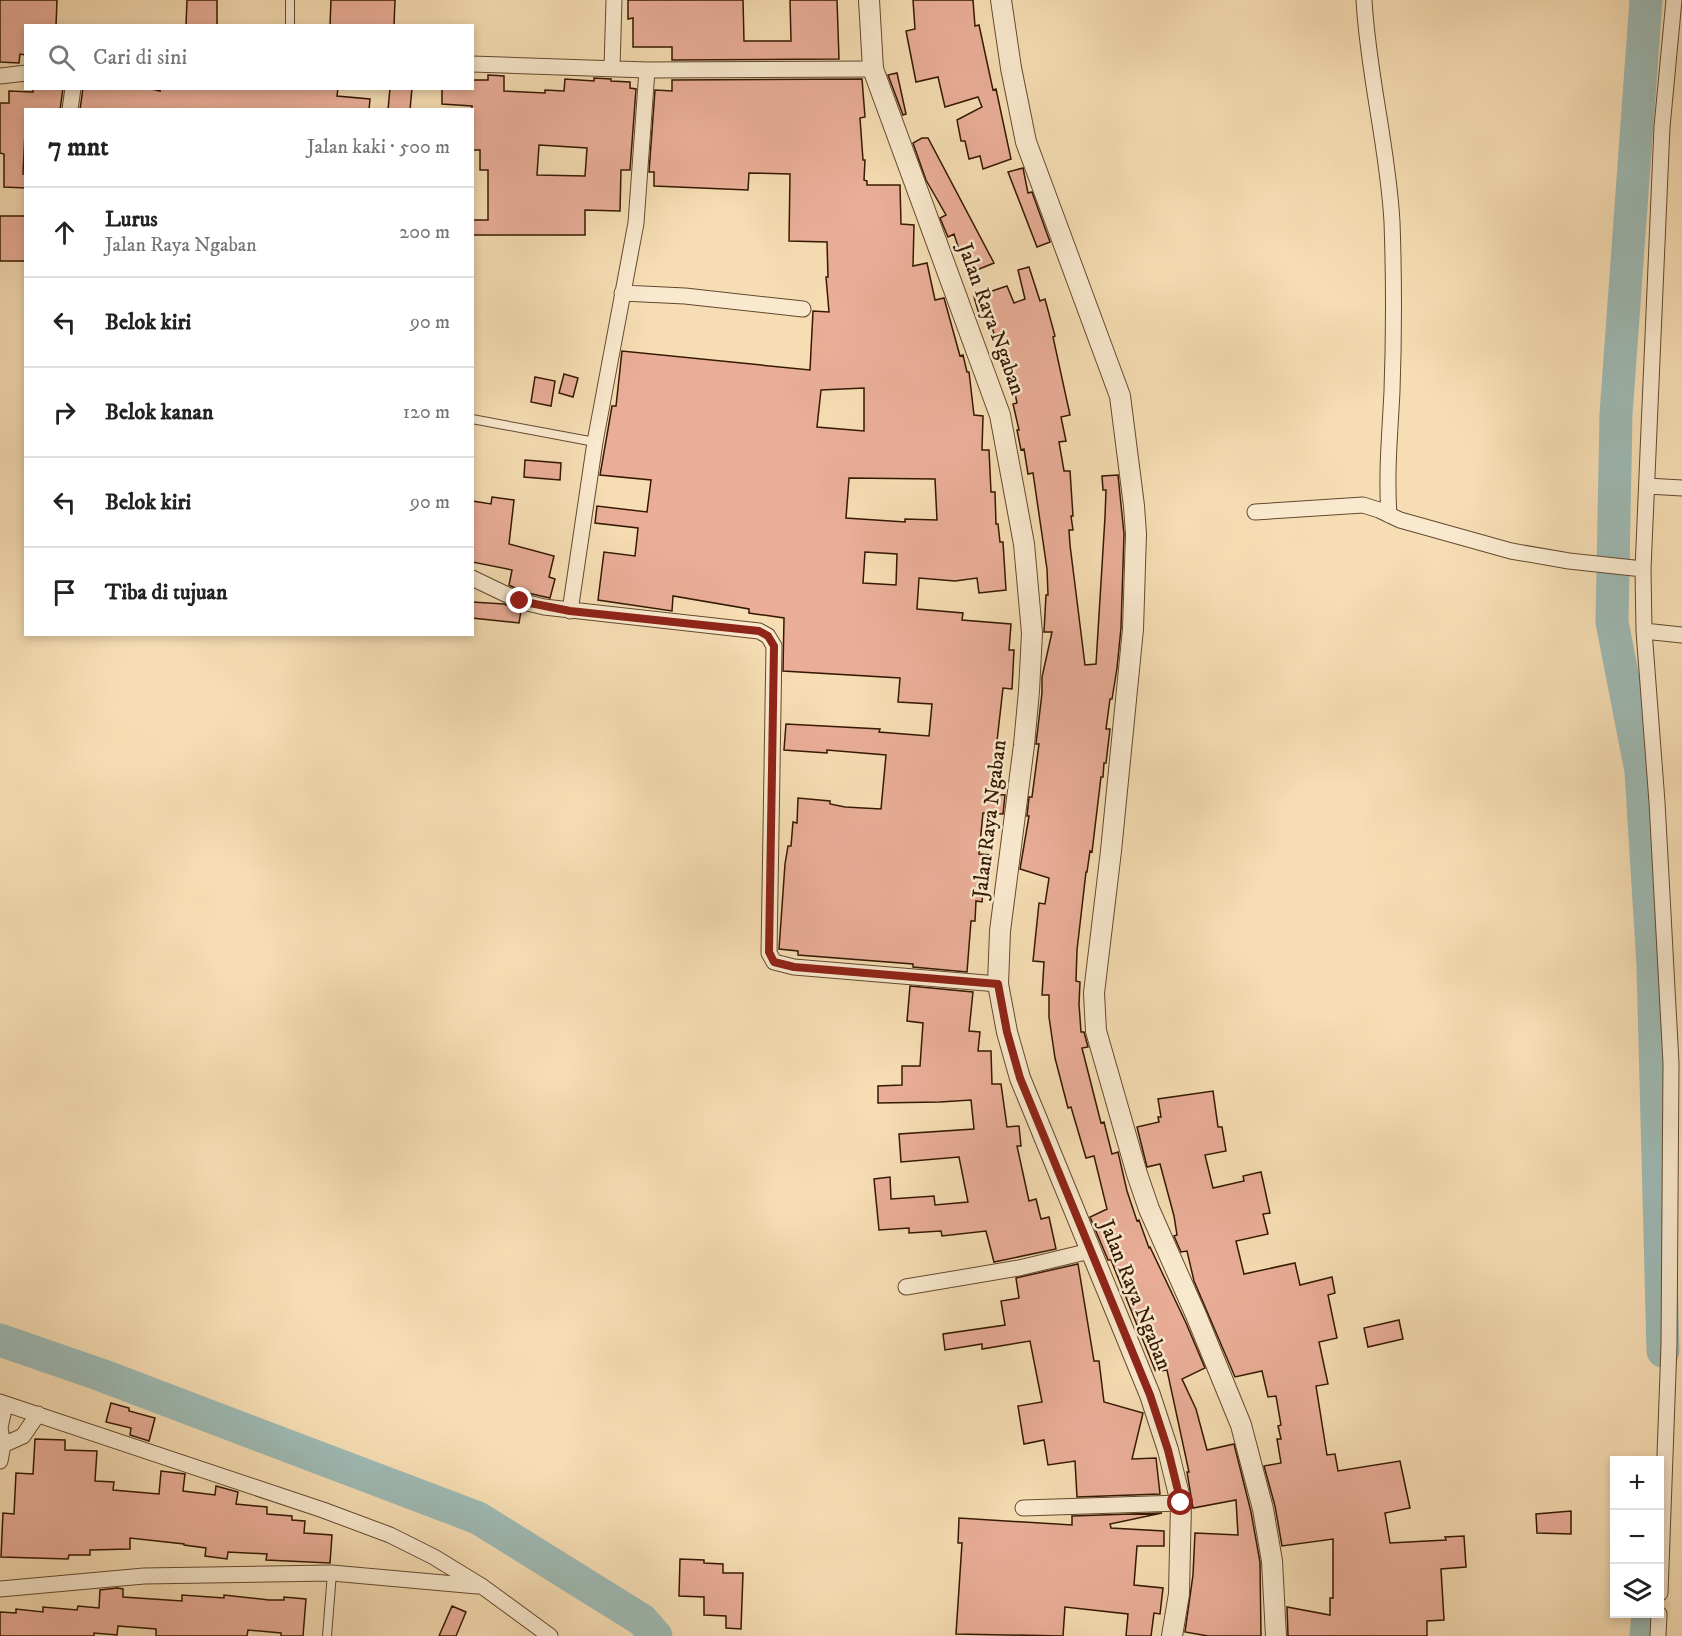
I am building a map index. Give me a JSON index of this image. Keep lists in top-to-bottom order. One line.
{"streets":{"street":["Jalan Raya Ngaban"]},"page":{"search":"Cari di sini","heading":["7 mnt","Jalan kaki · 500 m"],"list":[["Lurus","Jalan Raya Ngaban","200 m"],["Belok kiri","90 m"],["Belok kanan","120 m"],["Belok kiri","90 m"],"Tiba di tujuan"],"map_buttons":["+","−"]}}
